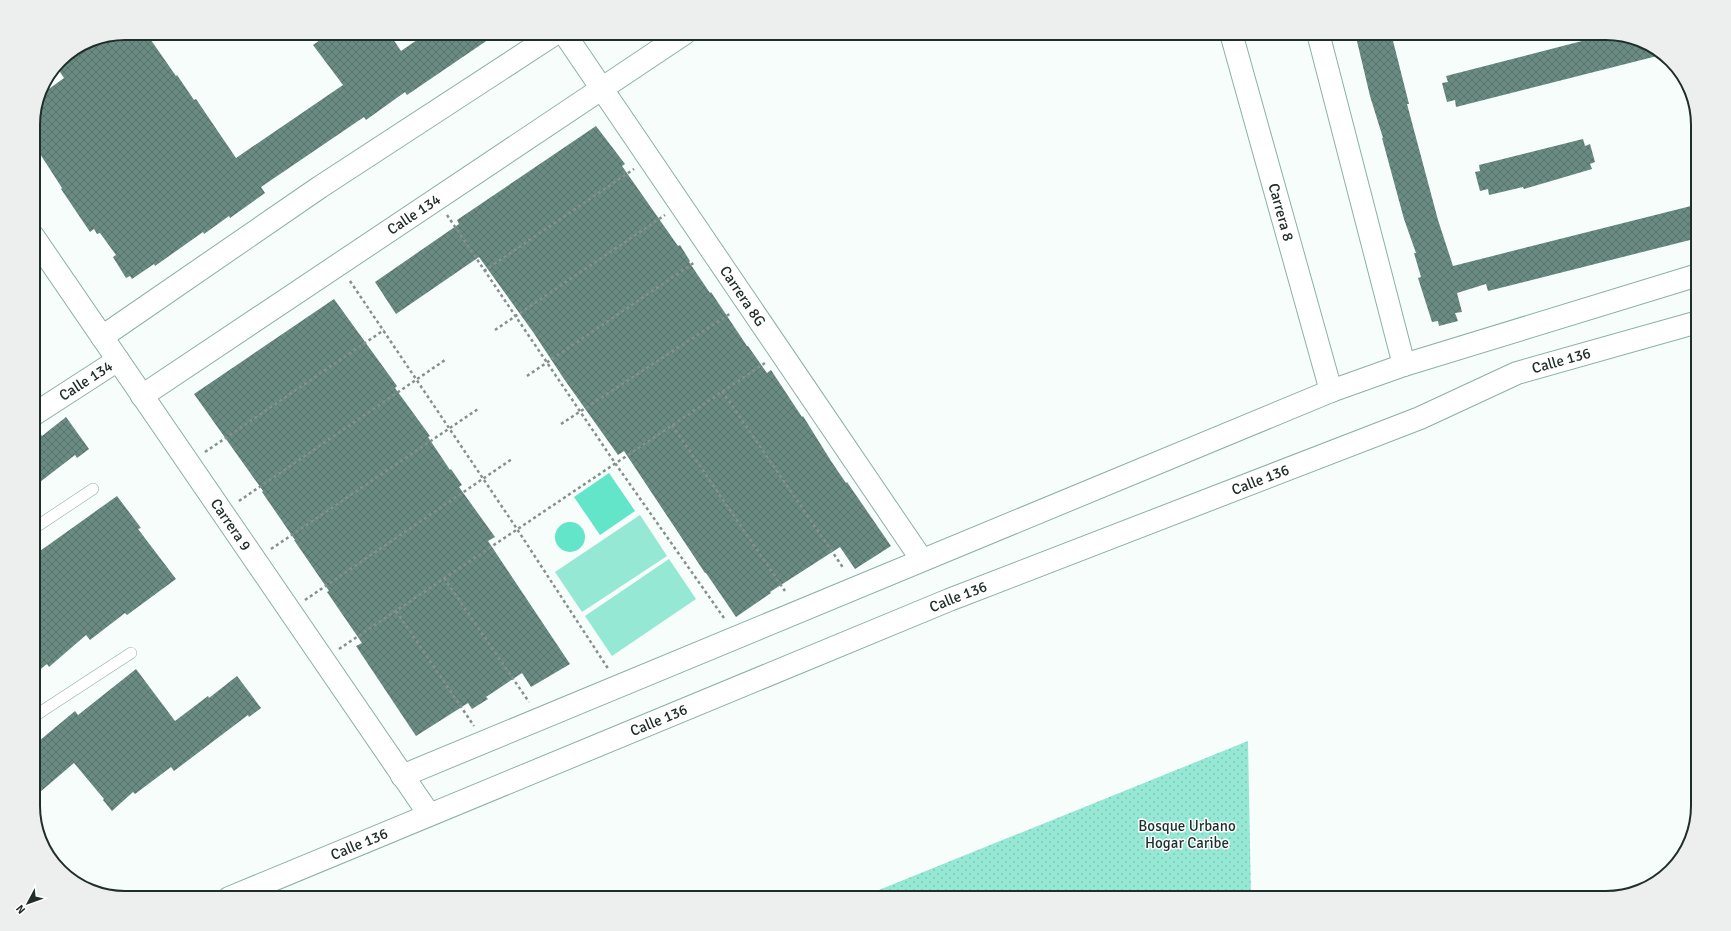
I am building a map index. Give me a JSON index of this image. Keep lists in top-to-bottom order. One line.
{"streets":{"street":["Carrera 8","Calle 134","Carrera 8G","Calle 136","Carrera 9"]},"crossings":[["Calle 134","Carrera 8G"],["Calle 134","Carrera 9"],["Calle 136","Carrera 9"]],"parks":["Bosque Urbano Hogar Caribe"],"north":"bottom left"}
